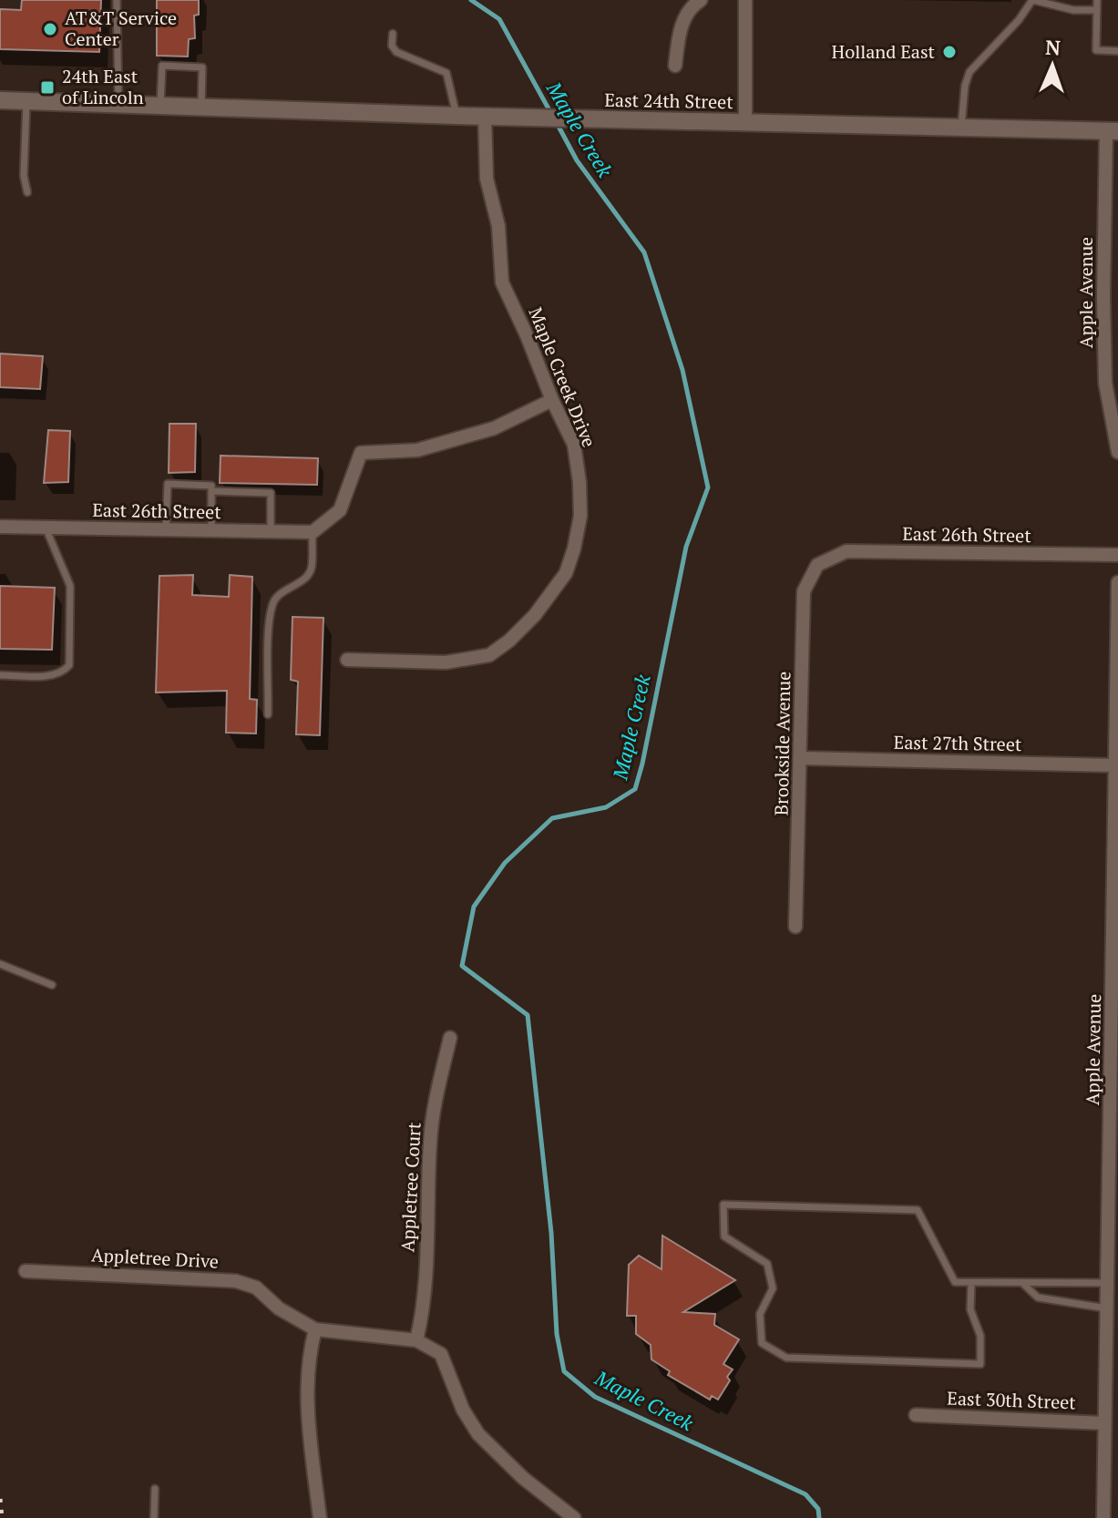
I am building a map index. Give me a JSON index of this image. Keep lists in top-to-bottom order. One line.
{"streets":{"street":["East 24th Street","Apple Avenue","Maple Creek Drive","East 26th Street","Brookside Avenue","East 27th Street","Appletree Court","Appletree Drive","East 30th Street"]},"crossings":[["East 24th Street","Apple Avenue"],["East 24th Street","Maple Creek Drive"],["Apple Avenue","East 27th Street"],["Apple Avenue","East 30th Street"],["East 26th Street","Brookside Avenue"],["Brookside Avenue","East 27th Street"],["Appletree Court","Appletree Drive"]],"water":["Maple Creek"],"places":{"other":["AT&T Service Center","Holland East"],"transit":["24th East of Lincoln"]},"north":"top"}
